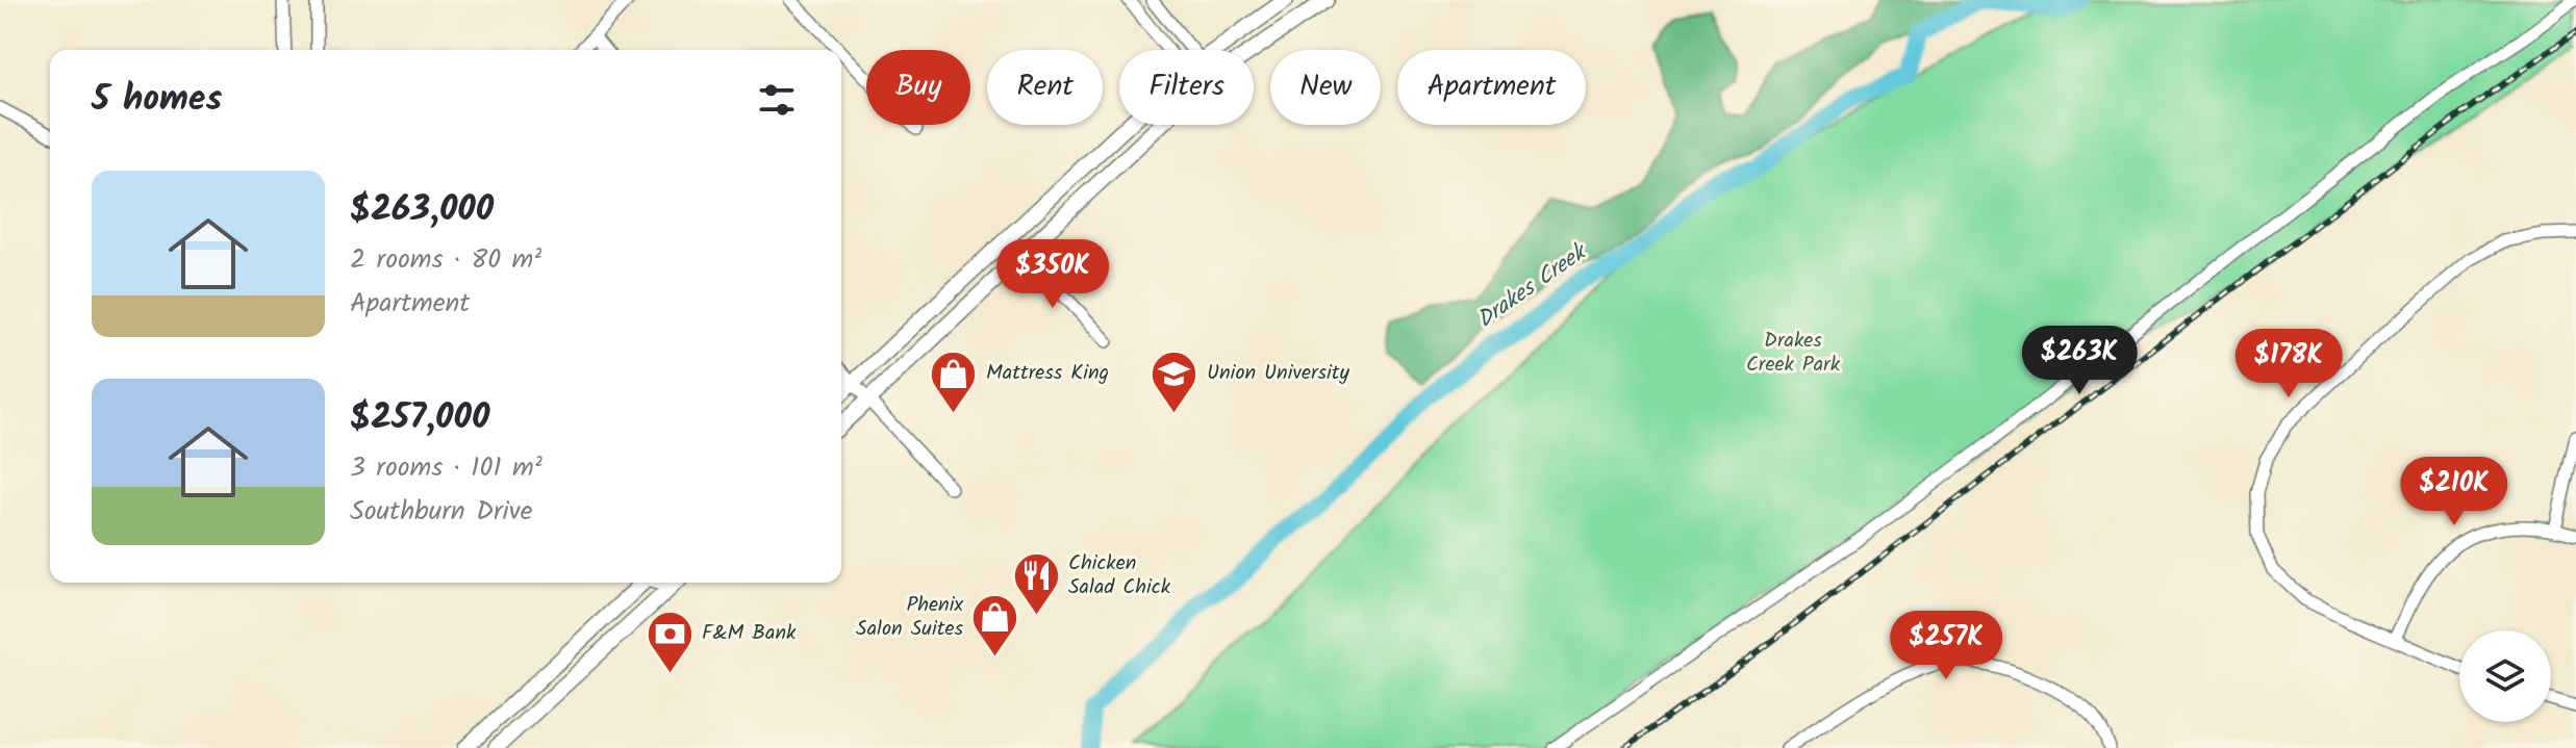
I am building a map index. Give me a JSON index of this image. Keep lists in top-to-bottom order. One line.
{"water":["Drakes Creek"],"parks":["Drakes Creek Park"],"places":{"shop":["Mattress King","Phenix Salon Suites"],"school or university":["Union University"],"restaurant":["Chicken Salad Chick"],"bank":["F&M Bank"]},"page":{"chip":["Buy","Rent","Filters","New","Apartment"],"heading":"5 homes","list":[{"name":"$263,000","note":"2 rooms · 80 m² · Apartment"},{"name":"$257,000","note":"3 rooms · 101 m² · Southburn Drive"}],"price":["$350K","$263K","$178K","$210K","$257K"]}}
